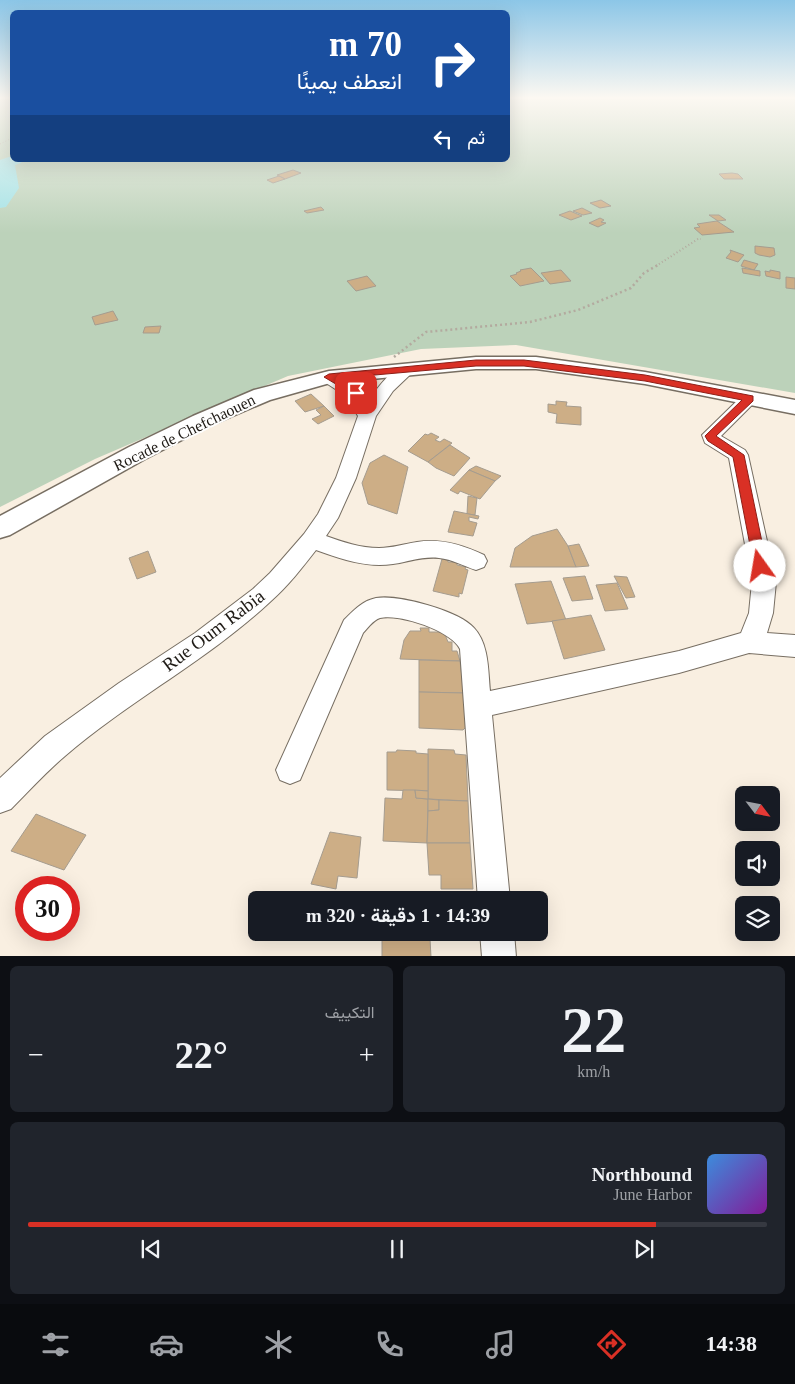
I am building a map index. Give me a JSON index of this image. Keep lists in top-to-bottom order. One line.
{"streets":{"main road":["Rocade de Chefchaouen"],"street":["Rue Oum Rabia"]},"crossings":[["Rocade de Chefchaouen","Rue Oum Rabia"]],"north":"bottom right","page":{"turn":["70 m","انعطف يمينًا"],"then":"ثم","limit":"30","trip":"14:39 · 1 دقيقة · 320 m","tile":[["22","km/h"],"التكييف"],"heat":["−","22°","+"],"song":["Northbound","June Harbor"],"tabs":"14:38"}}
